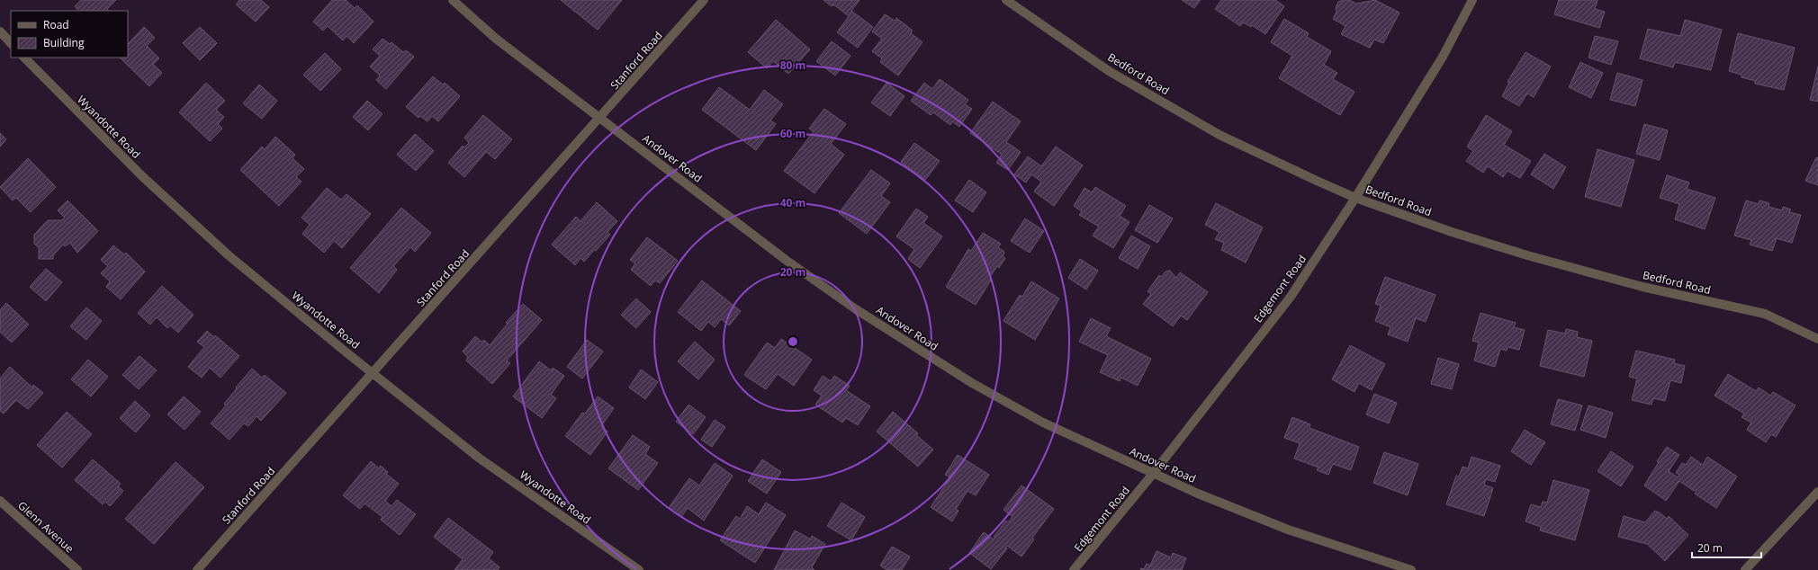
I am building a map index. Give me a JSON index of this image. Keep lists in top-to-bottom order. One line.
{"streets":{"street":["Stanford Road","Bedford Road","Wyandotte Road","Andover Road","Edgemont Road","Glenn Avenue"]},"crossings":[["Stanford Road","Wyandotte Road"],["Stanford Road","Andover Road"],["Bedford Road","Edgemont Road"],["Andover Road","Edgemont Road"]],"legend":["Road","Building"],"scale_bar":"20 m","rings":["80 m","60 m","40 m","20 m"]}
